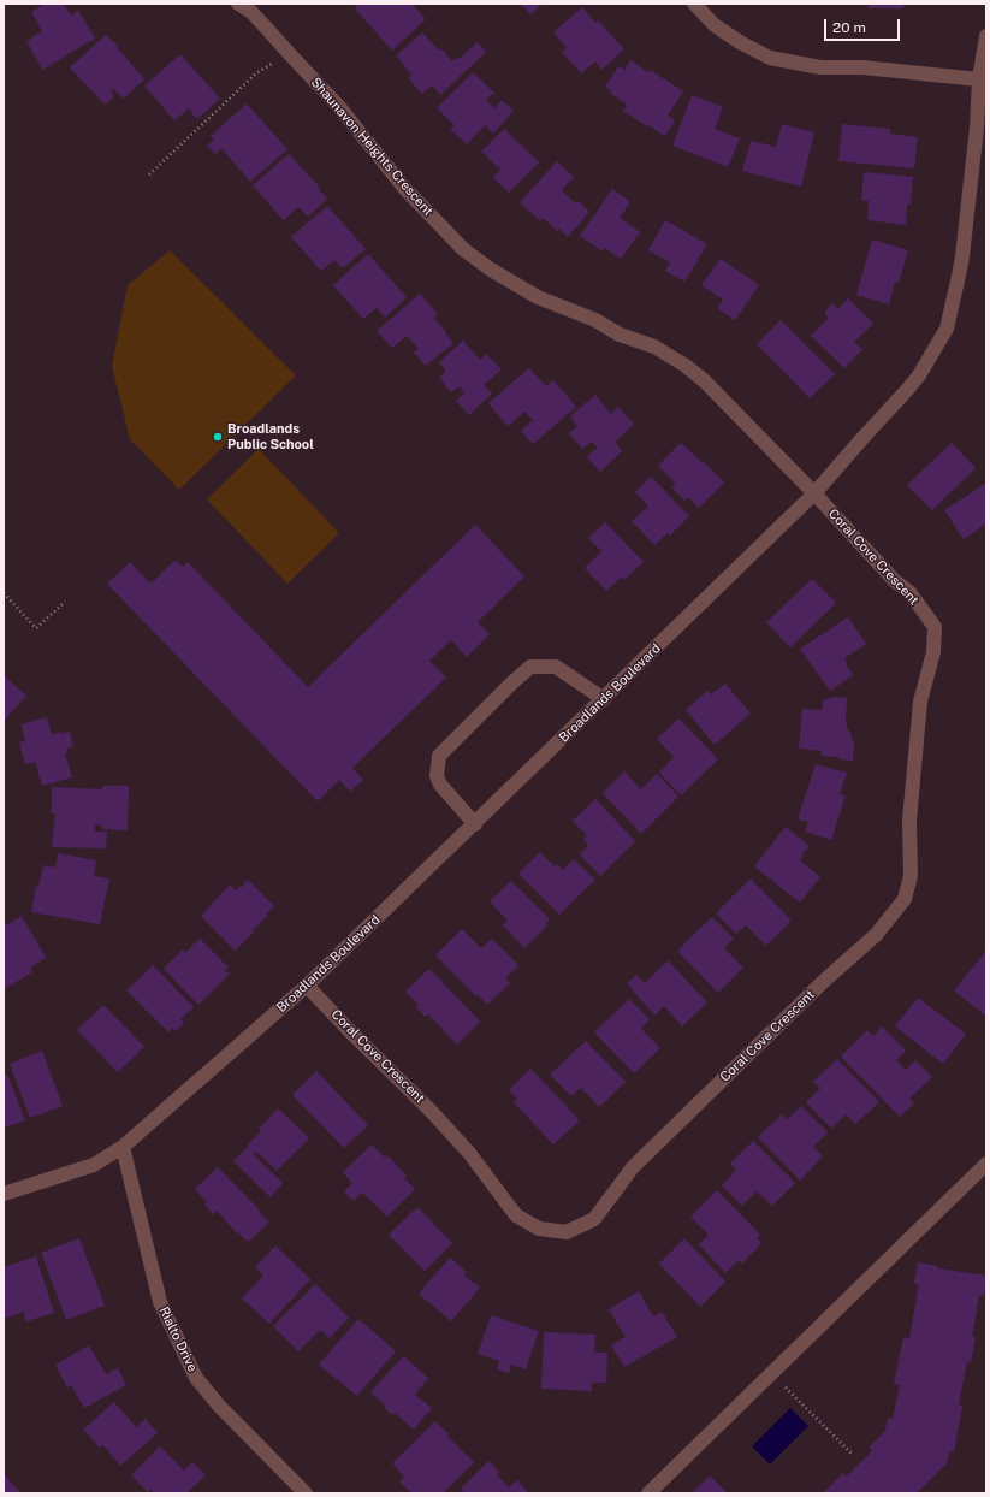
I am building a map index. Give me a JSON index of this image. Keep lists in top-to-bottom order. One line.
{"streets":{"street":["Shaunavon Heights Crescent","Coral Cove Crescent","Broadlands Boulevard","Rialto Drive"]},"crossings":[["Shaunavon Heights Crescent","Coral Cove Crescent"],["Shaunavon Heights Crescent","Broadlands Boulevard"],["Coral Cove Crescent","Broadlands Boulevard"],["Broadlands Boulevard","Rialto Drive"]],"places":["Broadlands Public School"],"scale_bar":"20 m"}
